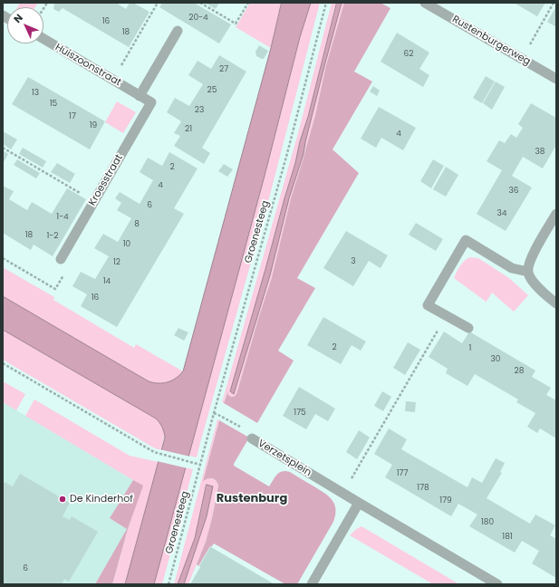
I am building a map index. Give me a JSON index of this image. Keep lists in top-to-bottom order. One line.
{"streets":{"street":["Rustenburgerweg","Huiszoonstraat","Kroesstraat","Verzetsplein"],"path":["Groenesteeg"]},"crossings":[["Huiszoonstraat","Kroesstraat"],["Groenesteeg","Verzetsplein"]],"districts":["Rustenburg"],"places":["De Kinderhof"],"house_numbers":["20-4","16","18","62","27","25","13","15","23","17","19","21","4","38","2","4","36","6","34","1-4","8","18","1-2","10","3","12","14","16","2","1","30","28","175","177","178","179","180","181","6"],"north":"top left"}
